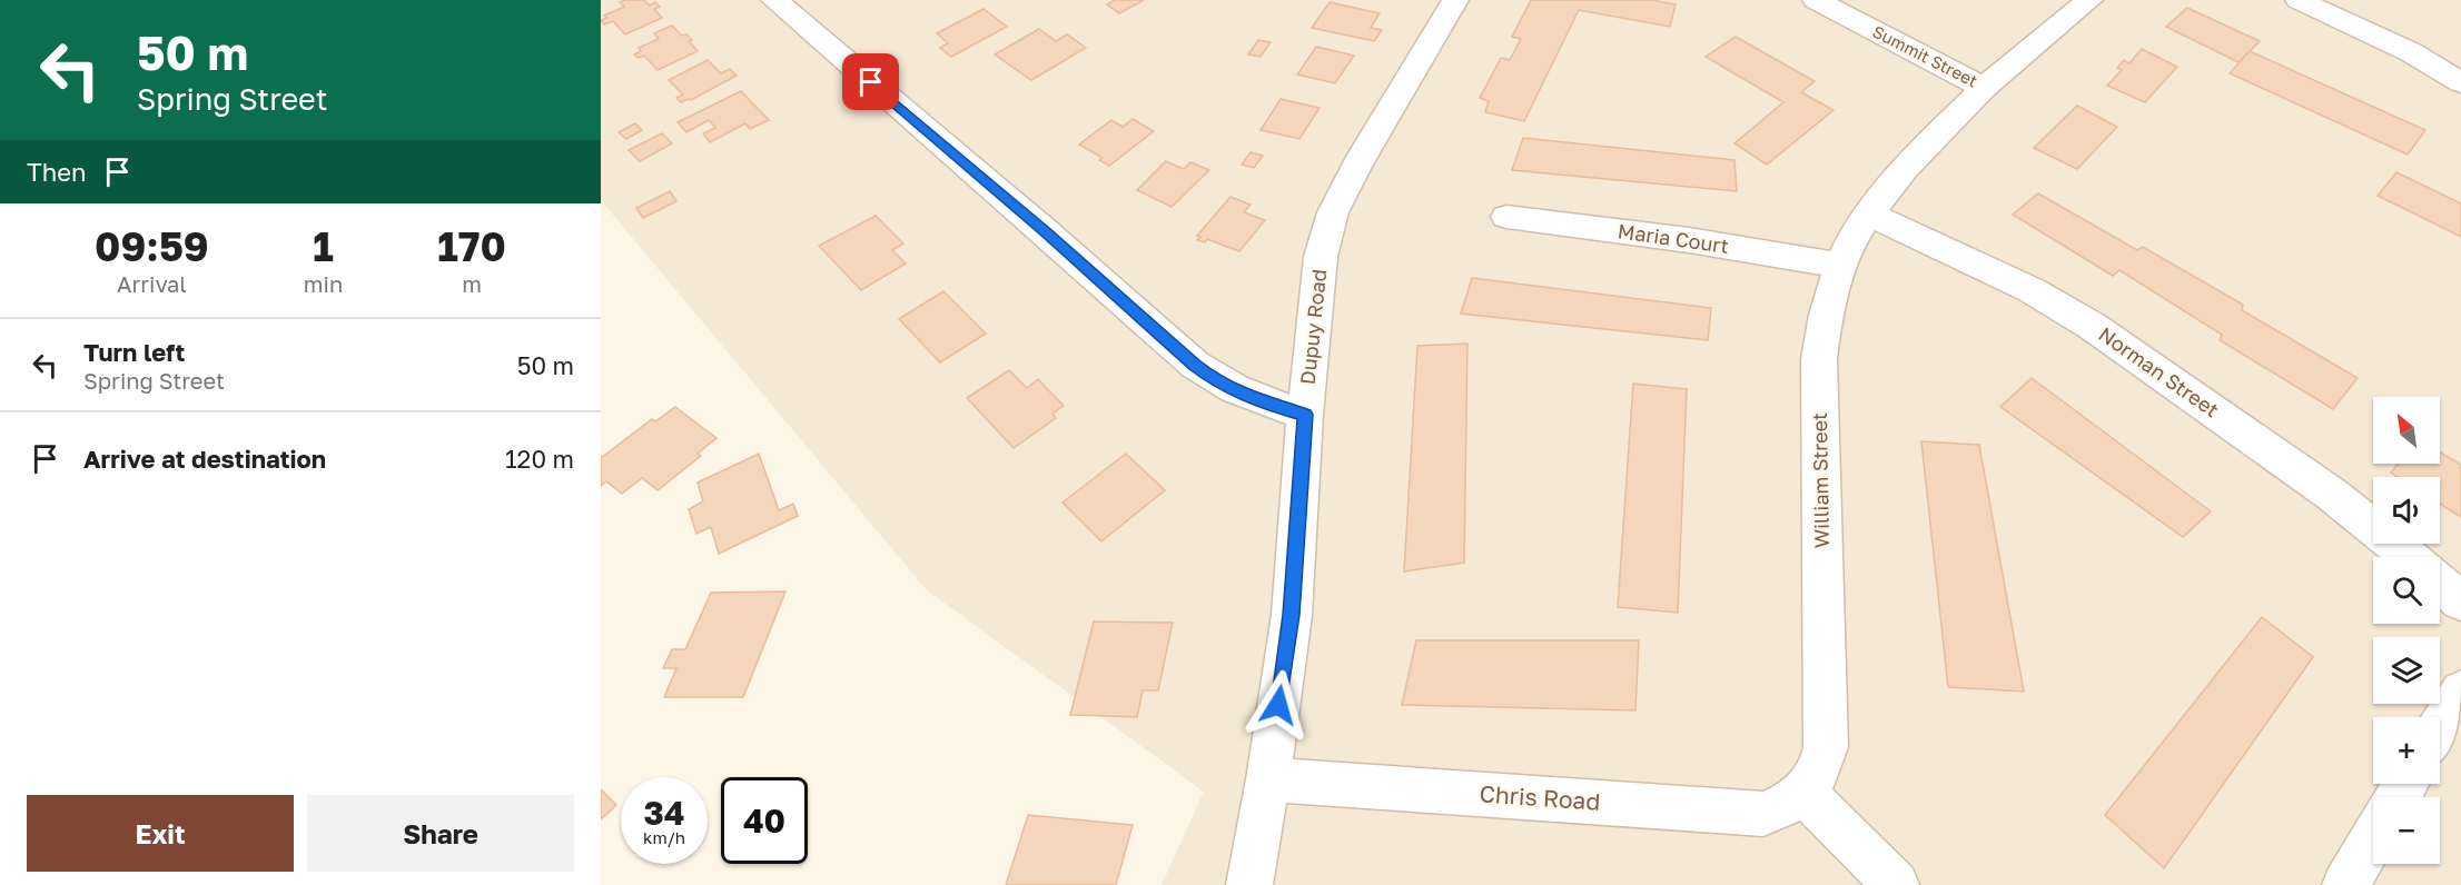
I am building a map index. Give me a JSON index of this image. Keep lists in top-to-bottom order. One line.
{"streets":{"street":["Summit Street","Maria Court","Dupuy Road","Norman Street","William Street","Chris Road"]},"crossings":[["Summit Street","William Street"],["Maria Court","William Street"],["Dupuy Road","Chris Road"],["Norman Street","William Street"],["William Street","Chris Road"]],"north":"top left","page":{"turn":["50 m","Spring Street"],"then":"Then","eta":["09:59","Arrival","1","min","170","m"],"list":[{"name":"Turn left","note":"Spring Street","value":"50 m"},{"name":"Arrive at destination","value":"120 m"}],"map_buttons":["+","−"],"speed":"34 km/h","limit":"40","buttons":["Exit","Share"]}}
